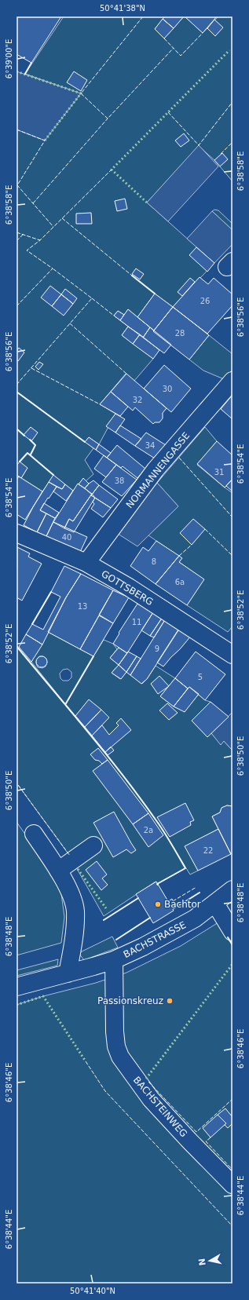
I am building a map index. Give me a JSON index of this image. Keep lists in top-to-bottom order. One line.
{"streets":{"street":["NORMANNENGASSE","GOTTSBERG","BACHSTRASSE","BACHSTEINWEG"]},"crossings":[["NORMANNENGASSE","GOTTSBERG"],["BACHSTRASSE","BACHSTEINWEG"]],"places":["Bachtor","Passionskreuz"],"house_numbers":["26","28","30","32","34","31","38","40","8","6a","13","11","9","5","2a","22"],"north":"left","coordinates":["50°41'38\"N","6°39'00\"E","6°38'58\"E","6°38'56\"E","6°38'54\"E","6°38'52\"E","6°38'50\"E","6°38'48\"E","6°38'46\"E","6°38'44\"E","50°41'40\"N"]}
